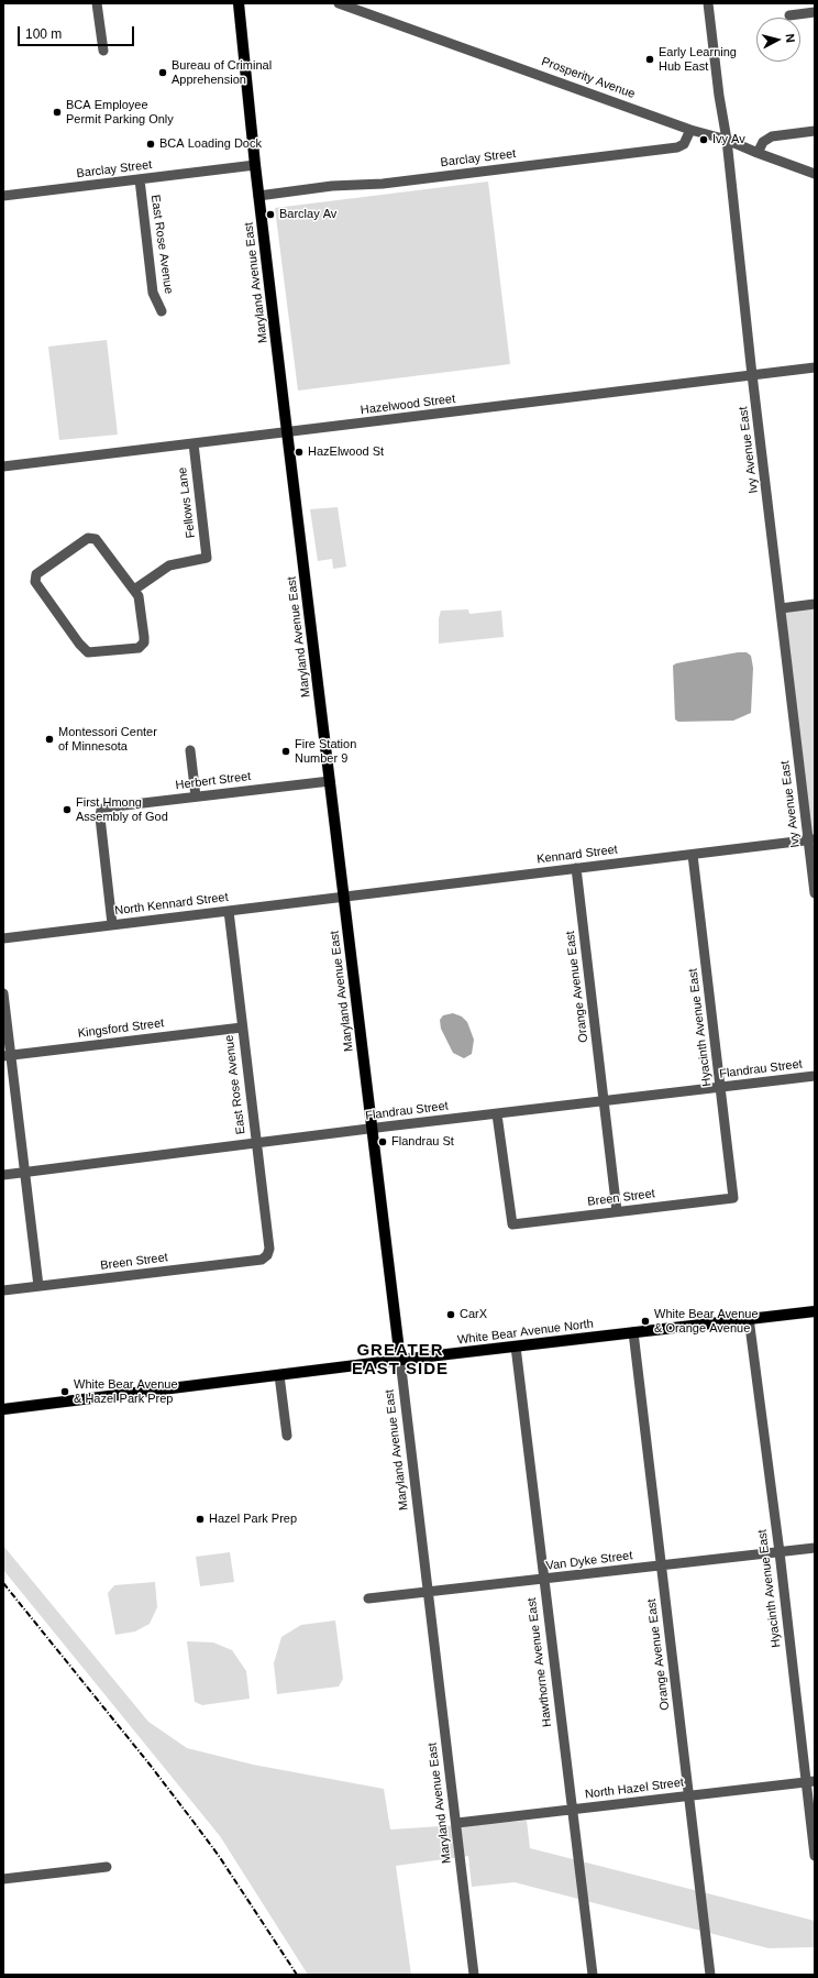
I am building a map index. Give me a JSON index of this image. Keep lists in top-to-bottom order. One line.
{"streets":{"main road":["Maryland Avenue East","White Bear Avenue North"],"street":["Prosperity Avenue","Barclay Street","East Rose Avenue","Hazelwood Street","Ivy Avenue East","Fellows Lane","Herbert Street","Kennard Street","North Kennard Street","Orange Avenue East","Hyacinth Avenue East","Kingsford Street","Flandrau Street","Breen Street","Van Dyke Street","Hawthorne Avenue East","North Hazel Street"]},"crossings":[["Prosperity Avenue","Barclay Street"],["Prosperity Avenue","Ivy Avenue East"],["Barclay Street","East Rose Avenue"],["Barclay Street","Maryland Avenue East"],["East Rose Avenue","North Kennard Street"],["East Rose Avenue","Kingsford Street"],["East Rose Avenue","Flandrau Street"],["East Rose Avenue","Breen Street"],["Maryland Avenue East","Hazelwood Street"],["Maryland Avenue East","Herbert Street"],["Maryland Avenue East","Kennard Street"],["Maryland Avenue East","North Kennard Street"],["Maryland Avenue East","Flandrau Street"],["Maryland Avenue East","White Bear Avenue North"],["Maryland Avenue East","Van Dyke Street"],["Maryland Avenue East","North Hazel Street"],["Hazelwood Street","Ivy Avenue East"],["Hazelwood Street","Fellows Lane"],["Ivy Avenue East","Kennard Street"],["Herbert Street","North Kennard Street"],["Kennard Street","North Kennard Street"],["Kennard Street","Orange Avenue East"],["Kennard Street","Hyacinth Avenue East"],["Orange Avenue East","Flandrau Street"],["Orange Avenue East","Breen Street"],["Orange Avenue East","White Bear Avenue North"],["Orange Avenue East","Van Dyke Street"],["Orange Avenue East","North Hazel Street"],["Hyacinth Avenue East","Flandrau Street"],["Hyacinth Avenue East","Breen Street"],["Hyacinth Avenue East","White Bear Avenue North"],["Hyacinth Avenue East","Van Dyke Street"],["Hyacinth Avenue East","North Hazel Street"],["Flandrau Street","Breen Street"],["White Bear Avenue North","Hawthorne Avenue East"],["Van Dyke Street","Hawthorne Avenue East"],["Hawthorne Avenue East","North Hazel Street"]],"districts":["GREATER EAST SIDE"],"places":["Early Learning Hub East","Bureau of Criminal Apprehension","BCA Employee Permit Parking Only","Ivy Av","BCA Loading Dock","Barclay Av","HazElwood St","Montessori Center of Minnesota","Fire Station Number 9","First Hmong Assembly of God","Flandrau St","CarX","White Bear Avenue & Orange Avenue","White Bear Avenue & Hazel Park Prep","Hazel Park Prep"],"scale_bar":"100 m","north":"right"}
